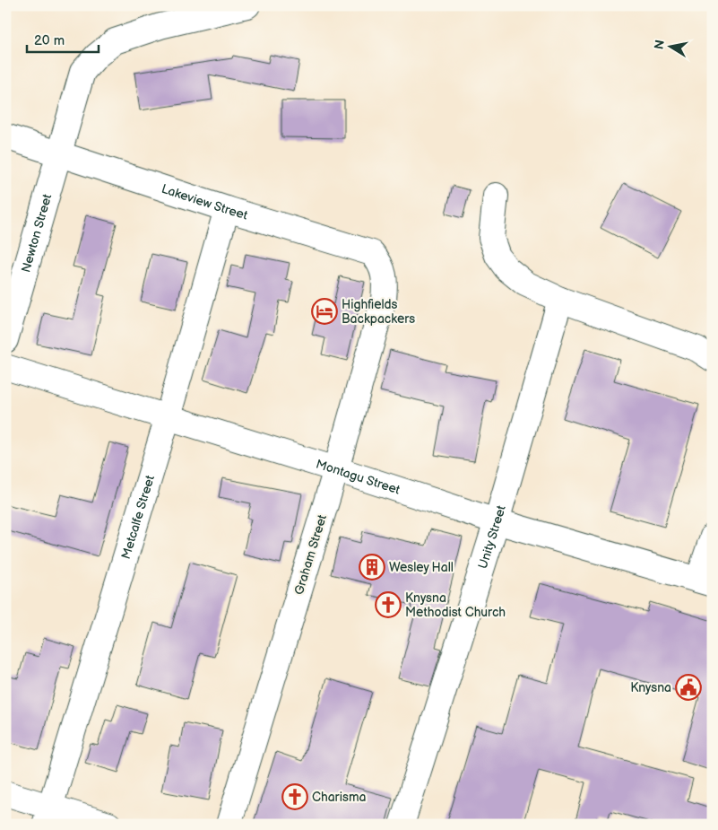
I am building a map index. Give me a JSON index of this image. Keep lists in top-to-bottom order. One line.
{"streets":{"street":["Lakeview Street","Newton Street","Montagu Street","Metcalfe Street","Unity Street","Graham Street"]},"crossings":[["Lakeview Street","Newton Street"],["Lakeview Street","Metcalfe Street"],["Lakeview Street","Graham Street"],["Montagu Street","Metcalfe Street"],["Montagu Street","Unity Street"],["Montagu Street","Graham Street"]],"places":{"hotel":["Highfields Backpackers"],"building":["Wesley Hall"],"church":["Knysna Methodist Church","Charisma"],"public building":["Knysna"]},"scale_bar":"20 m","north":"left"}
